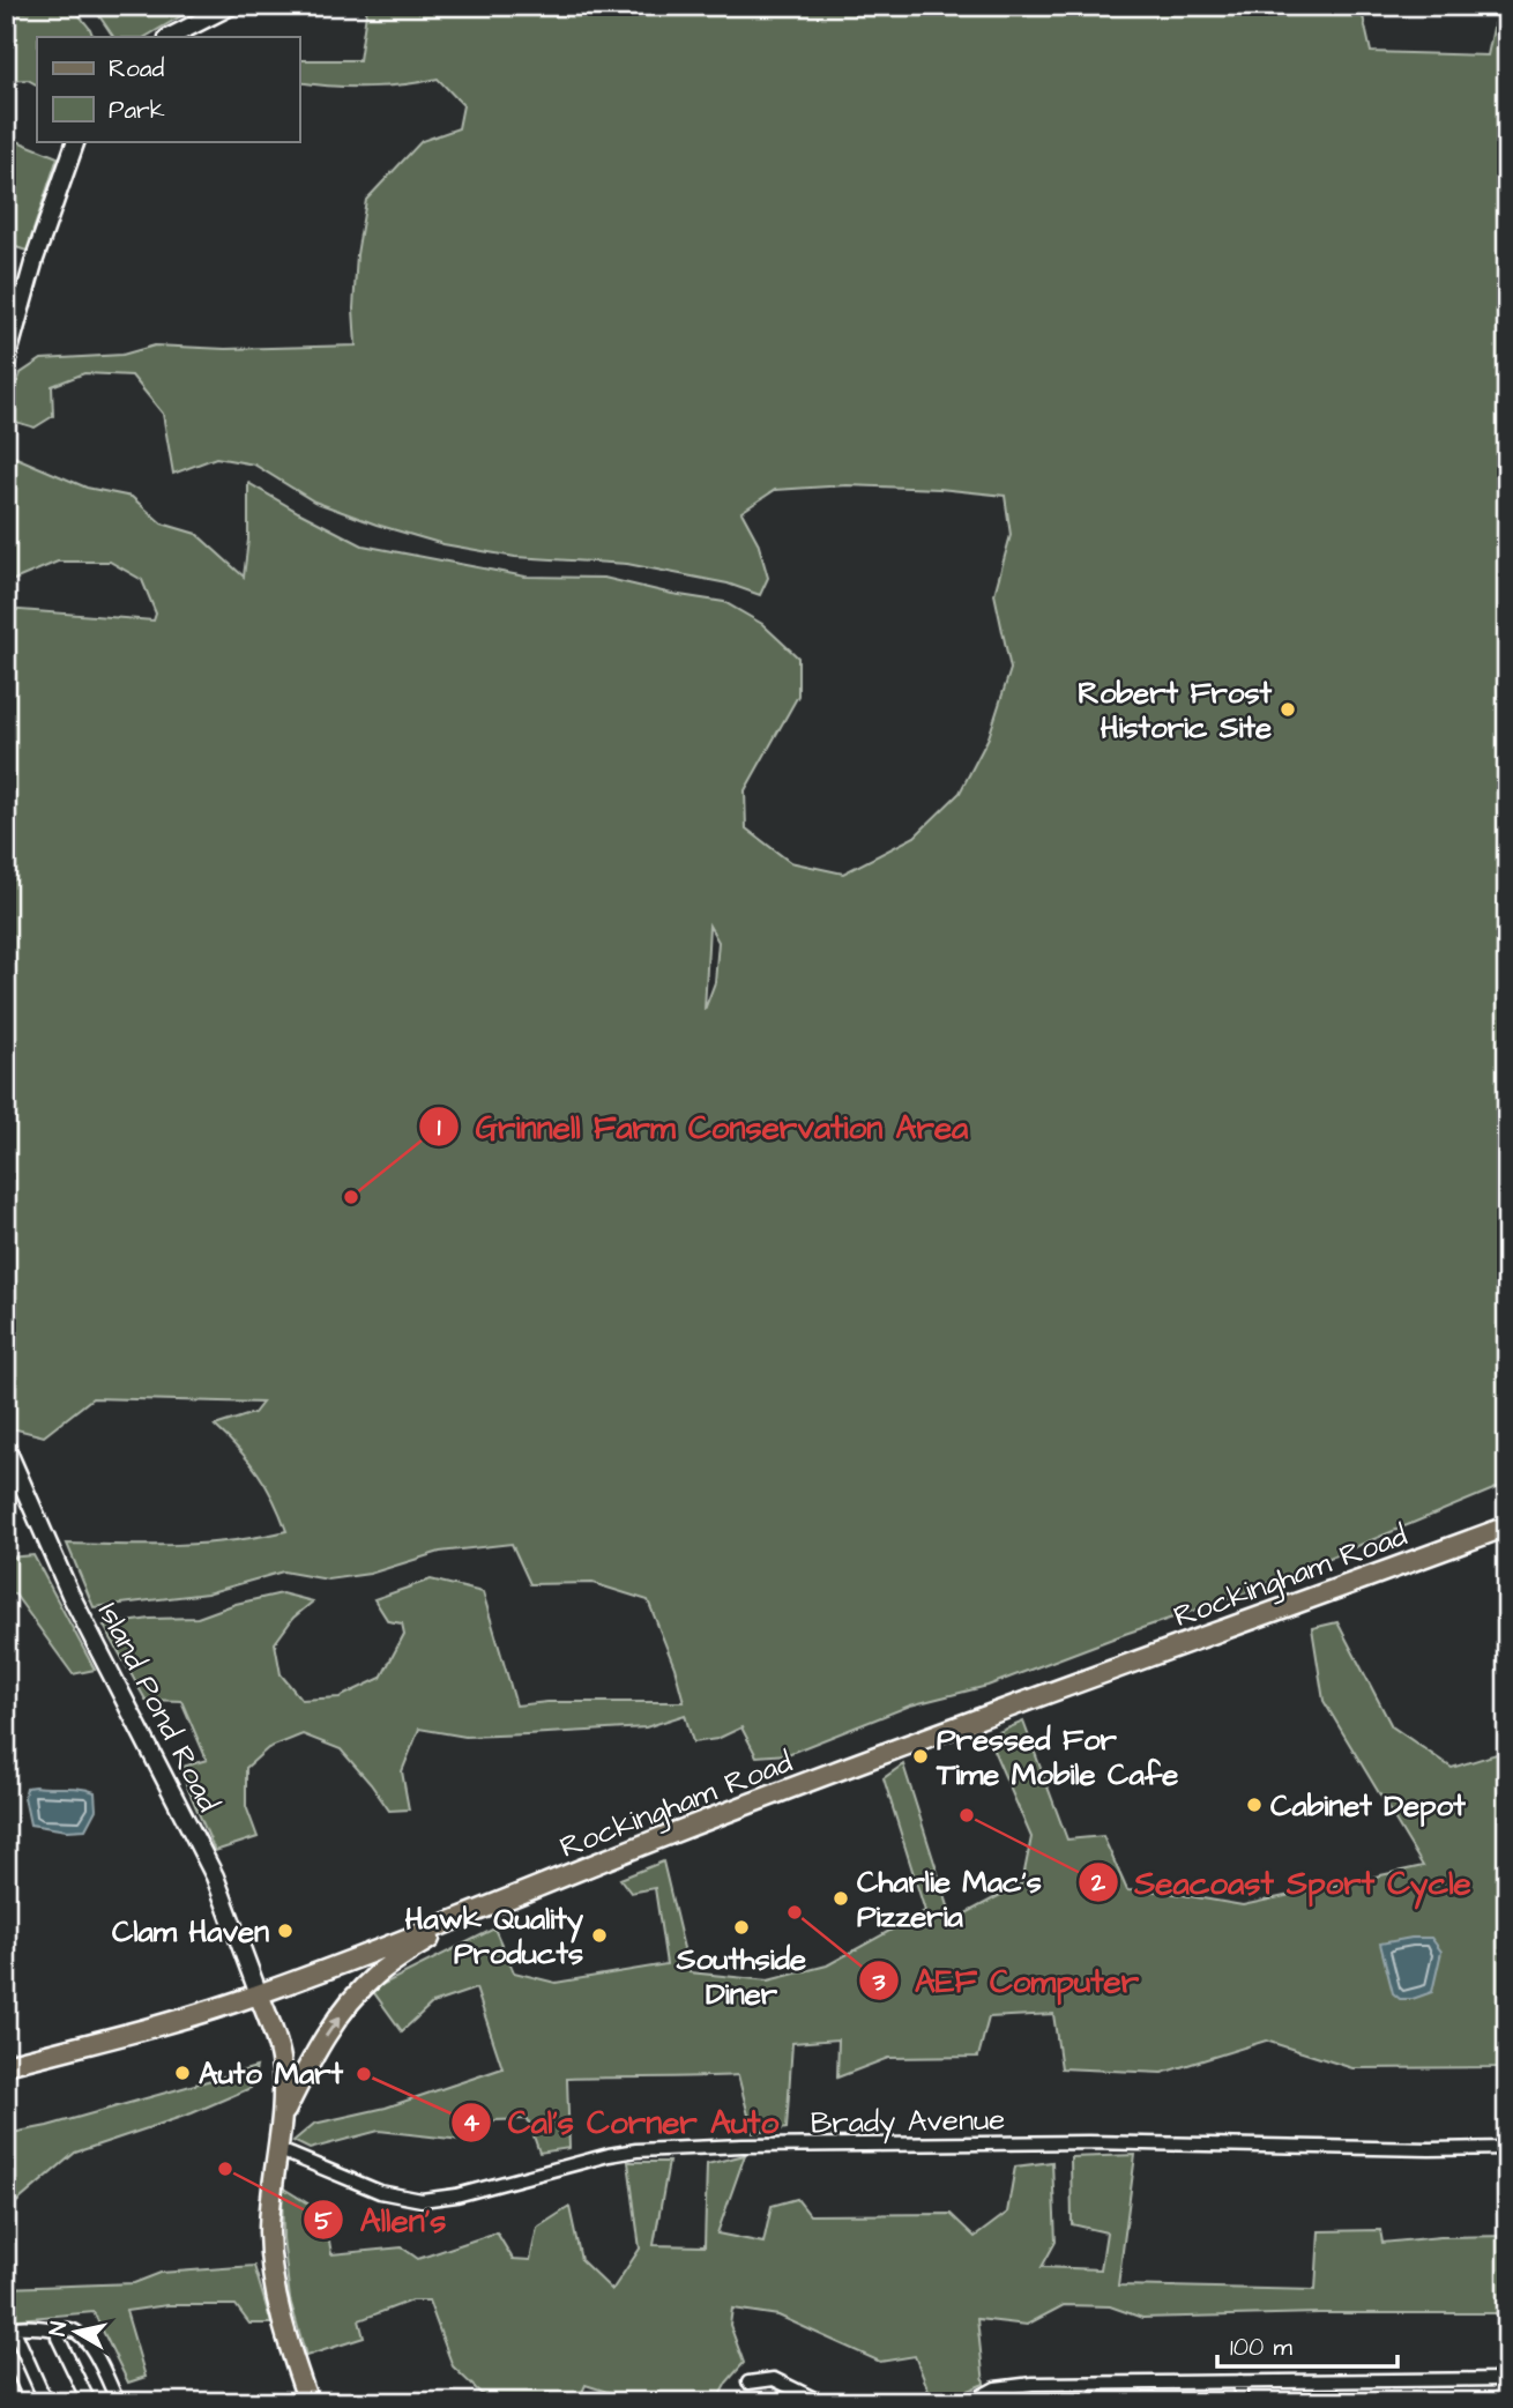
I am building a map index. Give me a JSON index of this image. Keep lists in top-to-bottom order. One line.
{"streets":{"main road":["Rockingham Road"],"street":["Island Pond Road","Brady Avenue"]},"crossings":[["Rockingham Road","Island Pond Road"]],"places":["Robert Frost Historic Site","Grinnell Farm Conservation Area","Pressed For Time Mobile Cafe","Cabinet Depot","Seacoast Sport Cycle","Charlie Mac's Pizzeria","AEF Computer","Southside Diner","Clam Haven","Hawk Quality Products","Auto Mart","Cal's Corner Auto","Allen's"],"legend":["Road","Park"],"scale_bar":"100 m","north":"left"}
